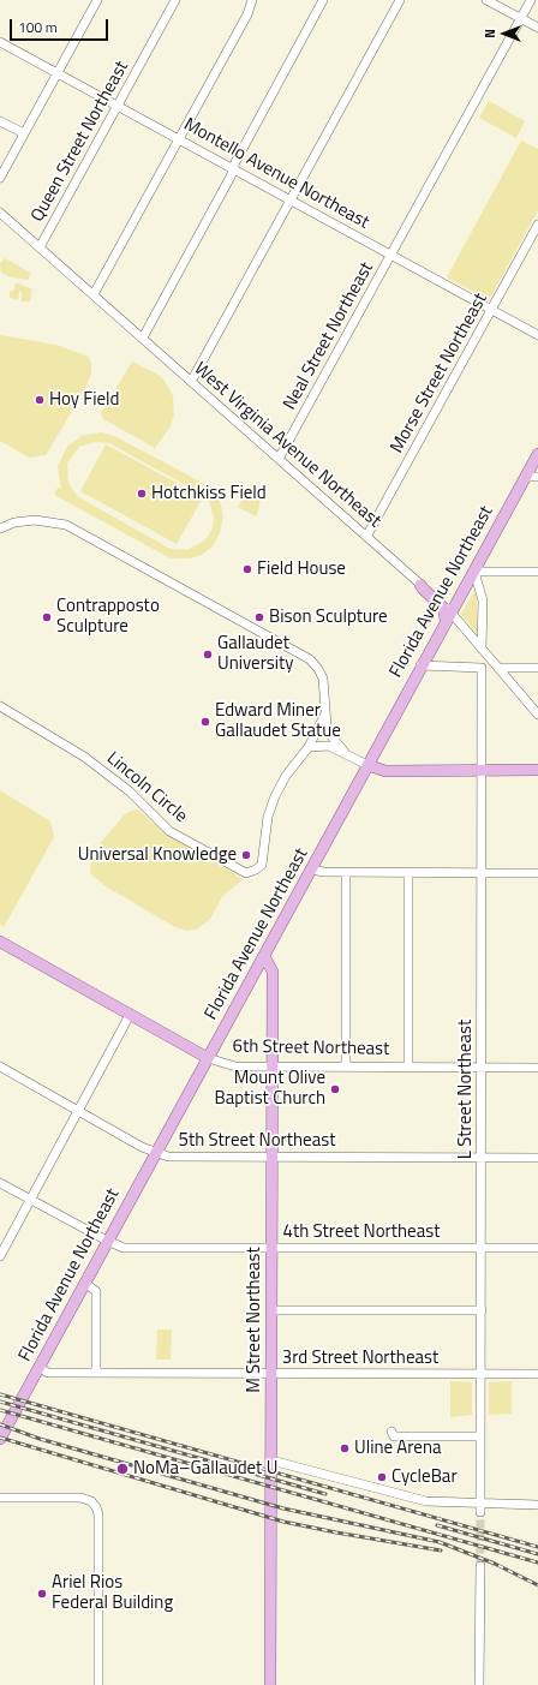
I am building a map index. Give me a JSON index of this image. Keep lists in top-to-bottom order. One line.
{"streets":{"main road":["Florida Avenue Northeast","6th Street Northeast","M Street Northeast"],"street":["Queen Street Northeast","Montello Avenue Northeast","Neal Street Northeast","Morse Street Northeast","West Virginia Avenue Northeast","Lincoln Circle","L Street Northeast","5th Street Northeast","4th Street Northeast","3rd Street Northeast"]},"crossings":[["Queen Street Northeast","Montello Avenue Northeast"],["Queen Street Northeast","West Virginia Avenue Northeast"],["Montello Avenue Northeast","Neal Street Northeast"],["Montello Avenue Northeast","Morse Street Northeast"],["Neal Street Northeast","West Virginia Avenue Northeast"],["Morse Street Northeast","West Virginia Avenue Northeast"],["Florida Avenue Northeast","Lincoln Circle"],["Florida Avenue Northeast","6th Street Northeast"],["Florida Avenue Northeast","L Street Northeast"],["Florida Avenue Northeast","5th Street Northeast"],["Florida Avenue Northeast","4th Street Northeast"],["Florida Avenue Northeast","M Street Northeast"],["Florida Avenue Northeast","3rd Street Northeast"],["6th Street Northeast","L Street Northeast"],["6th Street Northeast","M Street Northeast"],["L Street Northeast","5th Street Northeast"],["L Street Northeast","4th Street Northeast"],["L Street Northeast","3rd Street Northeast"],["5th Street Northeast","M Street Northeast"],["4th Street Northeast","M Street Northeast"],["M Street Northeast","3rd Street Northeast"]],"places":["Hoy Field","Hotchkiss Field","Field House","Contrapposto Sculpture","Bison Sculpture","Gallaudet University","Edward Miner Gallaudet Statue","Universal Knowledge","Mount Olive Baptist Church","Uline Arena","NoMa–Gallaudet U","CycleBar","Ariel Rios Federal Building"],"scale_bar":"100 m","north":"left"}
